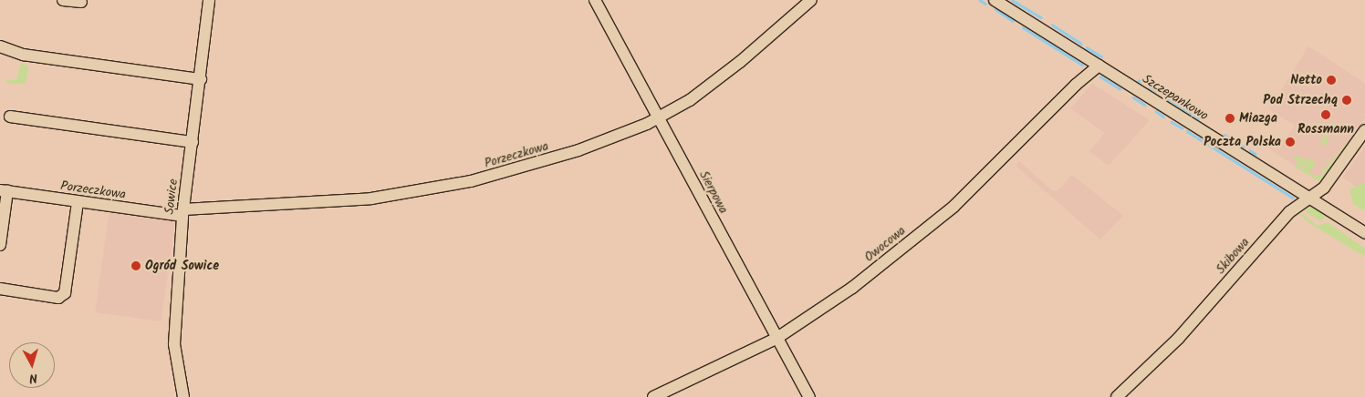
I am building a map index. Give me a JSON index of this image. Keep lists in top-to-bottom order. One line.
{"streets":{"street":["Szczepankowo","Porzeczkowa","Sierpowa","Sowice","Owocowa","Skibowa"]},"crossings":[["Szczepankowo","Owocowa"],["Szczepankowo","Skibowa"],["Porzeczkowa","Sierpowa"],["Porzeczkowa","Sowice"],["Sierpowa","Owocowa"]],"places":["Netto","Pod Strzechą","Rossmann","Miazga","Poczta Polska","Ogród Sowice"],"north":"bottom"}
